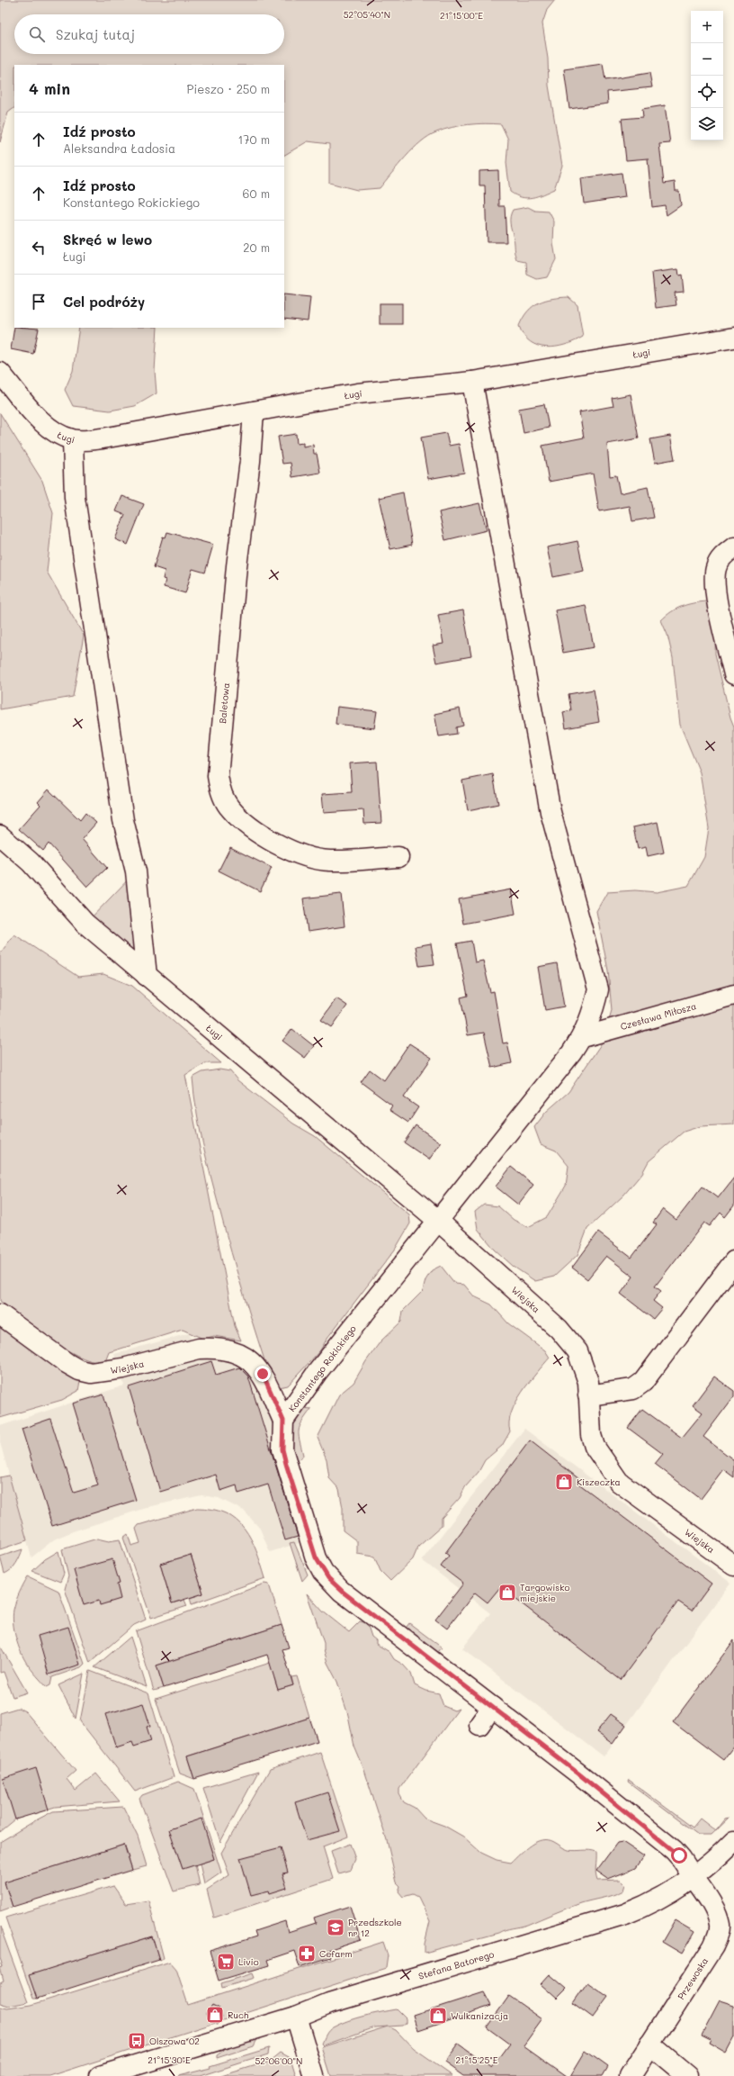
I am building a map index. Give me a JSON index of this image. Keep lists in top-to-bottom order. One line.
{"streets":{"street":["Ługi","Baletowa","Czesława Miłosza","Wiejska","Konstantego Rokickiego","Stefana Batorego","Przewoska"]},"crossings":[["Ługi","Baletowa"],["Ługi","Wiejska"],["Ługi","Konstantego Rokickiego"],["Czesława Miłosza","Konstantego Rokickiego"],["Wiejska","Konstantego Rokickiego"],["Konstantego Rokickiego","Przewoska"],["Stefana Batorego","Przewoska"]],"places":{"shop":["Kiszeczka","Targowisko miejskie","Ruch","Wulkanizacja"],"school or university":["Przedszkole nr 12"],"pharmacy":["Cefarm"],"supermarket":["Livio"],"bus stop":["Olszowa 02"]},"page":{"map_buttons":["+","−"],"search":"Szukaj tutaj","heading":["4 min","Pieszo · 250 m"],"list":[["Idź prosto","Aleksandra Ładosia","170 m"],["Idź prosto","Konstantego Rokickiego","60 m"],["Skręć w lewo","Ługi","20 m"],"Cel podróży"]},"coordinates":["52°05'40\"N","21°15'00\"E","21°15'30\"E","21°15'25\"E","52°06'00\"N"]}
